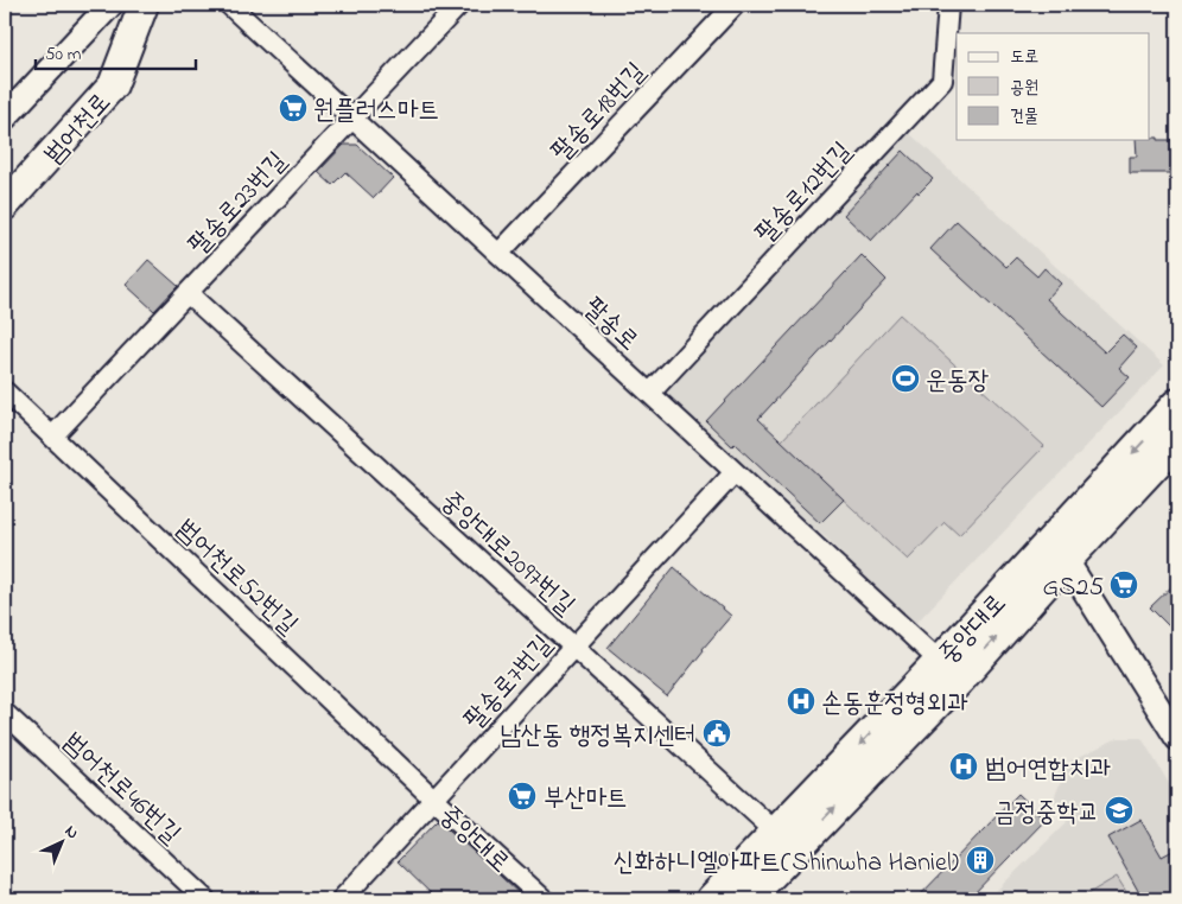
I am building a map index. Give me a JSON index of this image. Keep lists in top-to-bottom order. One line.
{"streets":{"main road":["범어천로","중앙대로"],"street":["팔송로18번길","팔송로12번길","팔송로23번길","팔송로","중앙대로2097번길","범어천로52번길","팔송로7번길","범어천로46번길"]},"crossings":[["팔송로18번길","팔송로"],["팔송로12번길","팔송로"],["팔송로23번길","팔송로"],["팔송로23번길","중앙대로2097번길"],["팔송로23번길","범어천로52번길"],["팔송로","중앙대로"],["팔송로","팔송로7번길"],["중앙대로2097번길","중앙대로"],["중앙대로2097번길","팔송로7번길"],["범어천로52번길","중앙대로"],["범어천로52번길","팔송로7번길"],["중앙대로","팔송로7번길"]],"places":{"supermarket":["원플러스마트","GS25","부산마트"],"sports":["운동장"],"hospital":["손동훈정형외과","범어연합치과"],"public building":["남산동 행정복지센터"],"school or university":["금정중학교"],"building":["신화하니엘아파트(Shinwha Haniel)"]},"legend":["도로","공원","건물"],"scale_bar":"50 m","north":"top right"}
